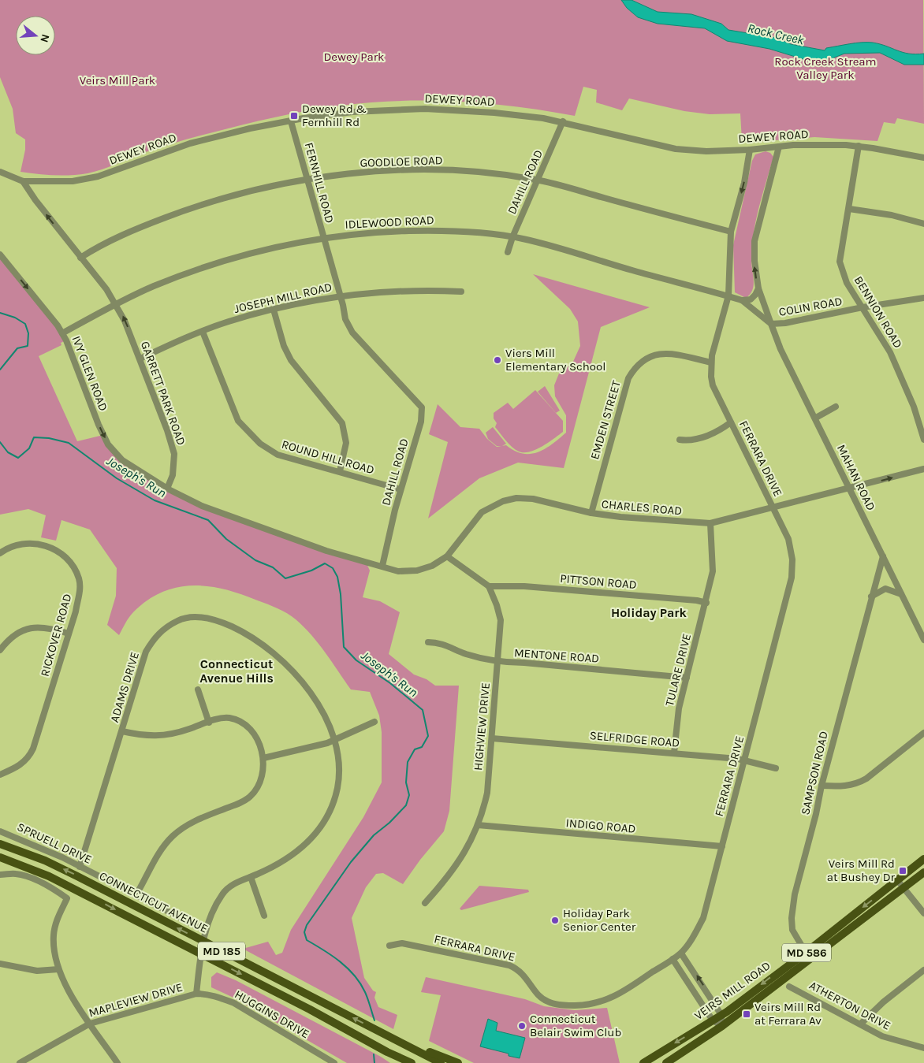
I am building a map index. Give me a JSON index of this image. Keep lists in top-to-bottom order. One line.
{"streets":{"main road":["CONNECTICUT AVENUE","MD 185","MD 586","VEIRS MILL ROAD"],"street":["DEWEY ROAD","GOODLOE ROAD","DAHILL ROAD","FERNHILL ROAD","IDLEWOOD ROAD","JOSEPH MILL ROAD","COLIN ROAD","BENNION ROAD","IVY GLEN ROAD","GARRETT PARK ROAD","EMDEN STREET","ROUND HILL ROAD","FERRARA DRIVE","MAHAN ROAD","CHARLES ROAD","PITTSON ROAD","RICKOVER ROAD","MENTONE ROAD","TULARE DRIVE","ADAMS DRIVE","HIGHVIEW DRIVE","SELFRIDGE ROAD","SAMPSON ROAD","INDIGO ROAD","SPRUELL DRIVE","MAPLEVIEW DRIVE","ATHERTON DRIVE","HUGGINS DRIVE"]},"crossings":[["DEWEY ROAD","DAHILL ROAD"],["DEWEY ROAD","FERNHILL ROAD"],["DEWEY ROAD","BENNION ROAD"],["DEWEY ROAD","GARRETT PARK ROAD"],["DEWEY ROAD","MAHAN ROAD"],["GOODLOE ROAD","DAHILL ROAD"],["GOODLOE ROAD","FERNHILL ROAD"],["GOODLOE ROAD","GARRETT PARK ROAD"],["DAHILL ROAD","FERNHILL ROAD"],["DAHILL ROAD","IDLEWOOD ROAD"],["DAHILL ROAD","ROUND HILL ROAD"],["DAHILL ROAD","CHARLES ROAD"],["FERNHILL ROAD","IDLEWOOD ROAD"],["FERNHILL ROAD","JOSEPH MILL ROAD"],["IDLEWOOD ROAD","IVY GLEN ROAD"],["IDLEWOOD ROAD","GARRETT PARK ROAD"],["IDLEWOOD ROAD","FERRARA DRIVE"],["JOSEPH MILL ROAD","GARRETT PARK ROAD"],["JOSEPH MILL ROAD","ROUND HILL ROAD"],["COLIN ROAD","BENNION ROAD"],["COLIN ROAD","MAHAN ROAD"],["IVY GLEN ROAD","GARRETT PARK ROAD"],["EMDEN STREET","FERRARA DRIVE"],["EMDEN STREET","CHARLES ROAD"],["FERRARA DRIVE","CHARLES ROAD"],["FERRARA DRIVE","SELFRIDGE ROAD"],["FERRARA DRIVE","INDIGO ROAD"],["MAHAN ROAD","CHARLES ROAD"],["MAHAN ROAD","SAMPSON ROAD"],["CHARLES ROAD","TULARE DRIVE"],["PITTSON ROAD","TULARE DRIVE"],["PITTSON ROAD","HIGHVIEW DRIVE"],["MENTONE ROAD","TULARE DRIVE"],["MENTONE ROAD","HIGHVIEW DRIVE"],["TULARE DRIVE","SELFRIDGE ROAD"],["ADAMS DRIVE","SPRUELL DRIVE"],["ADAMS DRIVE","CONNECTICUT AVENUE"],["ADAMS DRIVE","MAPLEVIEW DRIVE"],["ADAMS DRIVE","HUGGINS DRIVE"],["HIGHVIEW DRIVE","SELFRIDGE ROAD"],["HIGHVIEW DRIVE","INDIGO ROAD"],["SAMPSON ROAD","VEIRS MILL ROAD"],["MAPLEVIEW DRIVE","HUGGINS DRIVE"]],"one_way":["IVY GLEN ROAD","GARRETT PARK ROAD"],"districts":["Holiday Park","Connecticut Avenue Hills"],"water":["Rock Creek","Joseph's Run"],"parks":["Dewey Park","Rock Creek Stream Valley Park","Veirs Mill Park"],"places":{"transit":["Dewey Rd & Fernhill Rd","Veirs Mill Rd at Bushey Dr","Veirs Mill Rd at Ferrara Av"],"other":["Viers Mill Elementary School","Holiday Park Senior Center","Connecticut Belair Swim Club"]},"north":"right"}
